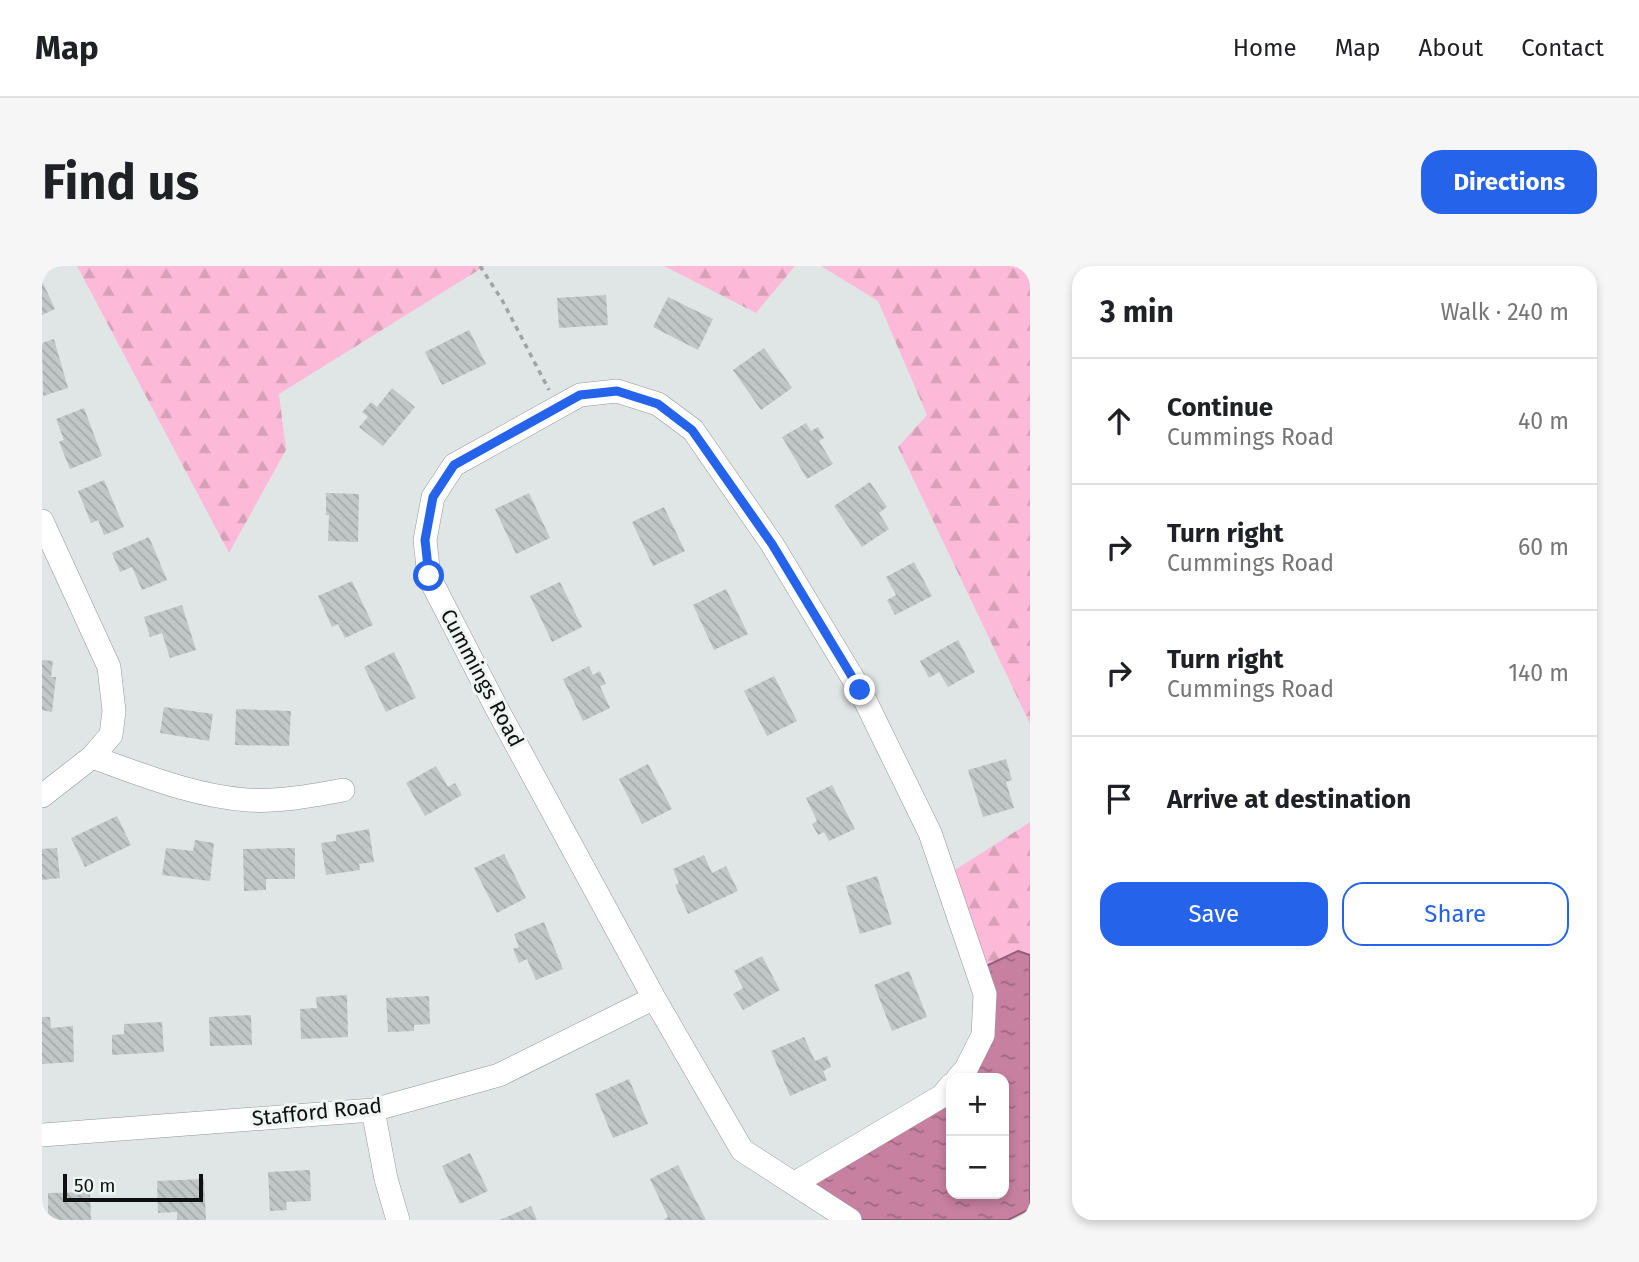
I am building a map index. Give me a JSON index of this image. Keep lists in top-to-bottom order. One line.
{"streets":{"street":["Cummings Road","Stafford Road"]},"crossings":[["Cummings Road","Stafford Road"]],"scale_bar":"50 m","page":{"header":"Map","nav":["Home","Map","About","Contact"],"buttons":["Directions",["Save","Share"]],"title":"Find us","heading":["3 min","Walk · 240 m"],"list":[["Continue","Cummings Road","40 m"],["Turn right","Cummings Road","60 m"],["Turn right","Cummings Road","140 m"],"Arrive at destination"],"map_buttons":["+","−"],"scale":"50 m"}}
